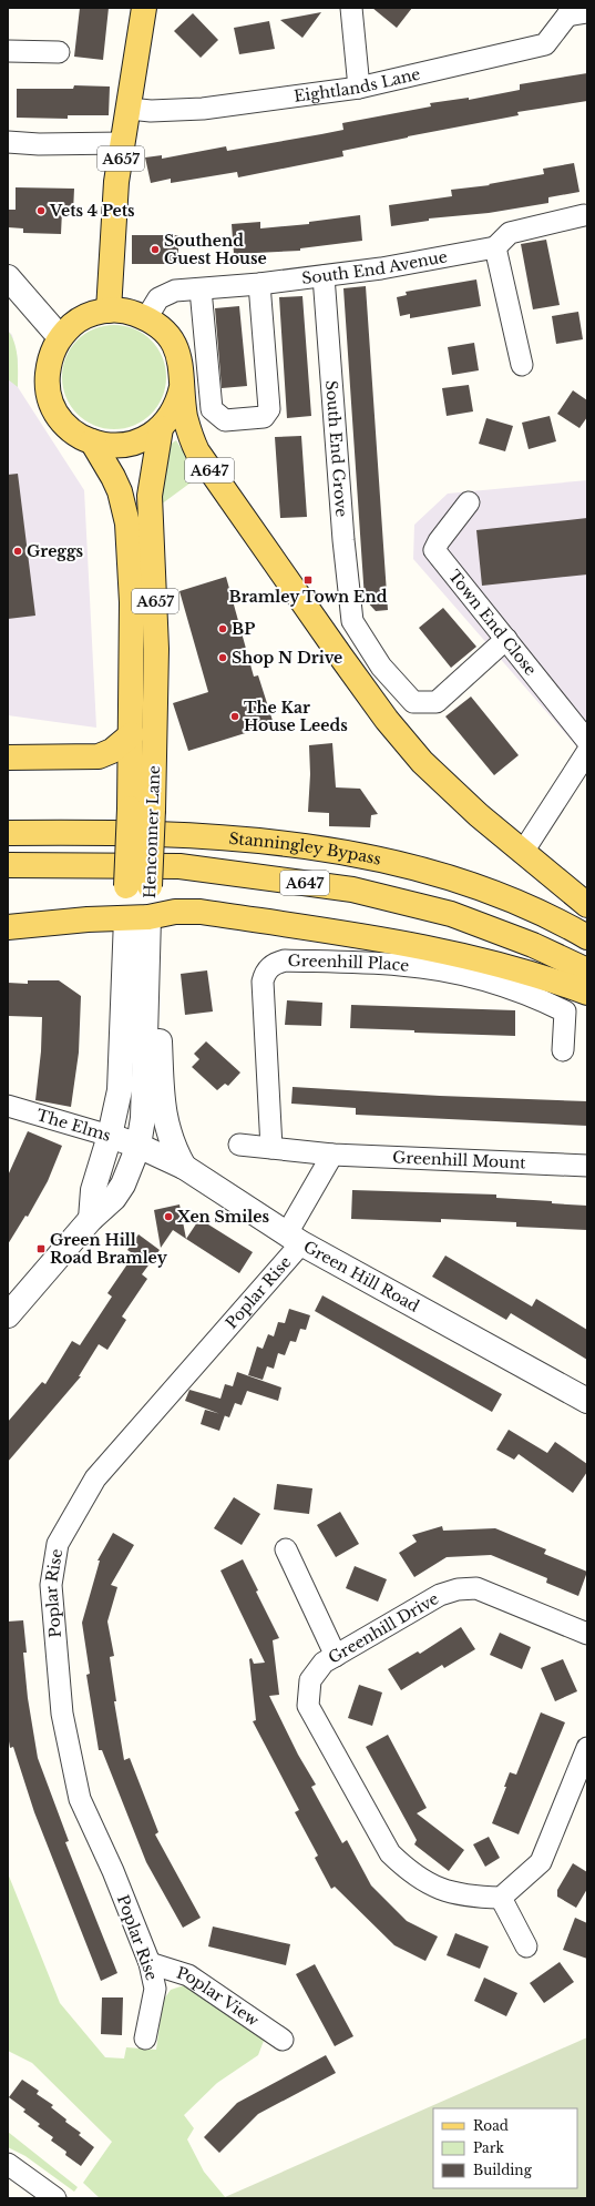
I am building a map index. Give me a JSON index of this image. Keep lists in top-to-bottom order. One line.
{"streets":{"main road":["A657","A647","Henconner Lane","Stanningley Bypass"],"street":["Eightlands Lane","South End Avenue","South End Grove","Town End Close","Greenhill Place","The Elms","Greenhill Mount","Green Hill Road","Poplar Rise","Greenhill Drive","Poplar View"]},"crossings":[["Eightlands Lane","A657"],["A657","South End Avenue"],["A657","A647"],["A657","Henconner Lane"],["South End Avenue","South End Grove"],["South End Avenue","A647"],["South End Avenue","Henconner Lane"],["South End Grove","Town End Close"],["A647","Henconner Lane"],["Henconner Lane","The Elms"],["Henconner Lane","Green Hill Road"],["Greenhill Place","Greenhill Mount"],["The Elms","Green Hill Road"],["Green Hill Road","Poplar Rise"],["Poplar Rise","Poplar View"]],"places":{"other":["Vets 4 Pets","Southend Guest House","Greggs","BP","Shop N Drive","The Kar House Leeds","Xen Smiles"],"transit":["Bramley Town End","Green Hill Road Bramley"]},"legend":["Road","Park","Building"]}
